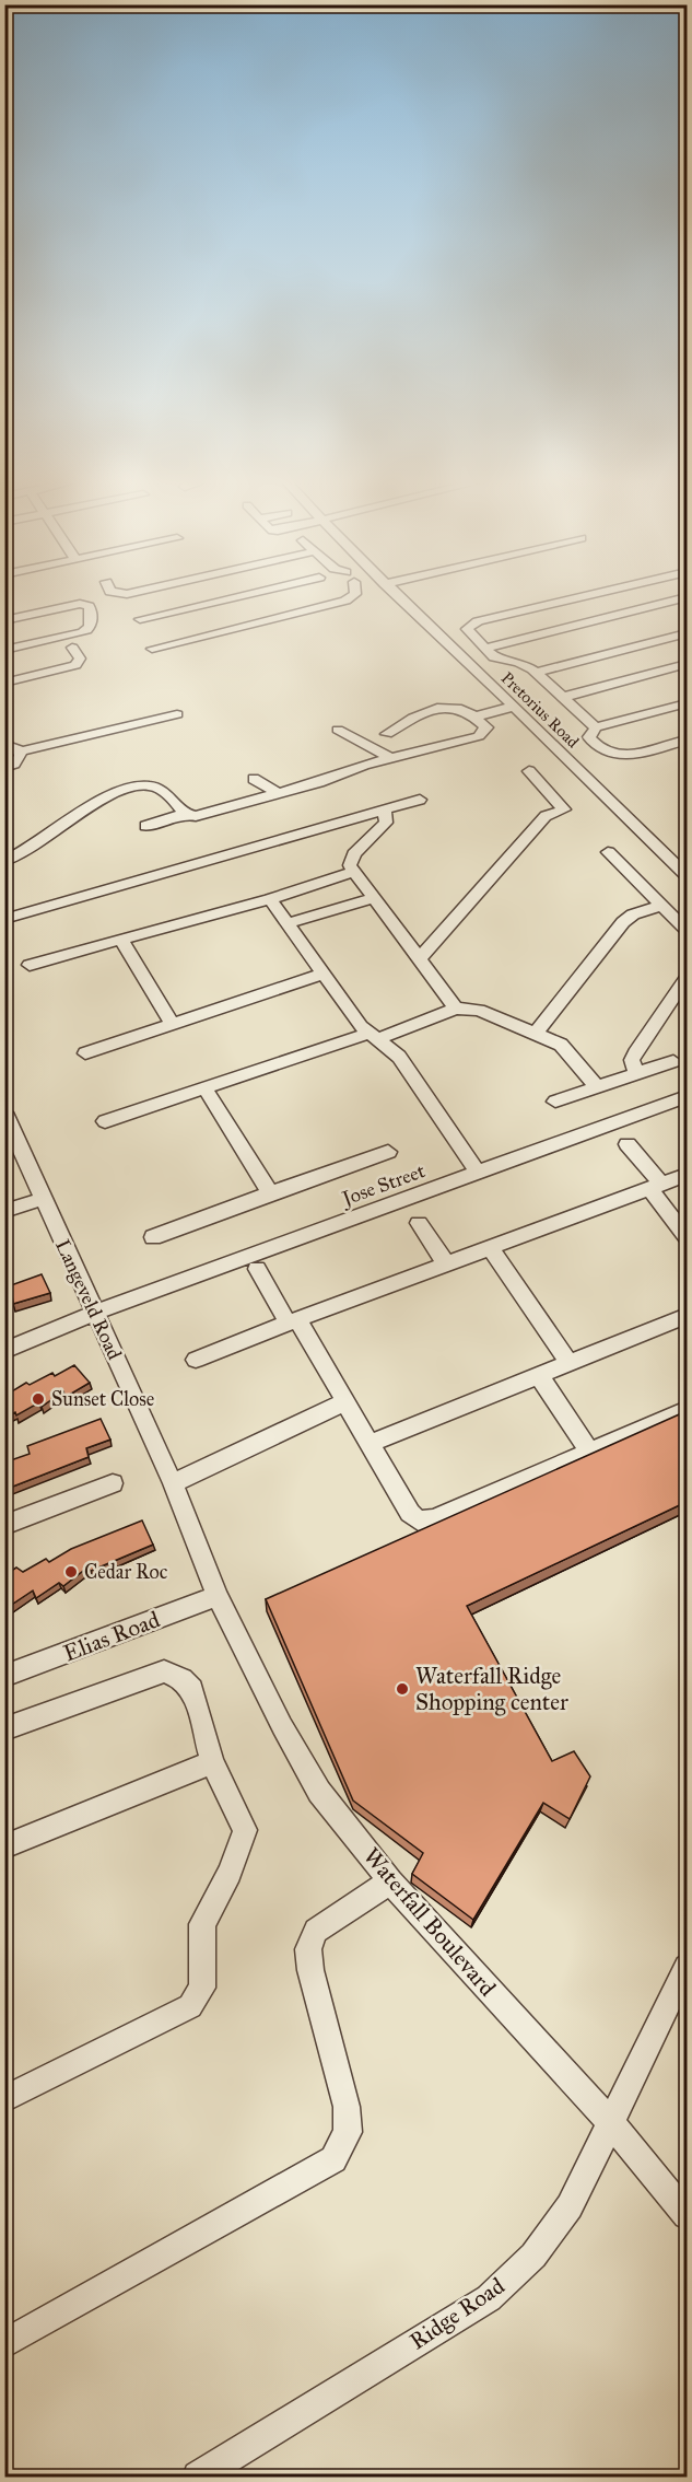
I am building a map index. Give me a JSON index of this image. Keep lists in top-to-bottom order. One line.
{"streets":{"street":["Pretorius Road","Jose Street","Langeveld Road","Elias Road","Waterfall Boulevard","Ridge Road"]},"crossings":[["Jose Street","Langeveld Road"],["Langeveld Road","Elias Road"],["Langeveld Road","Waterfall Boulevard"],["Elias Road","Waterfall Boulevard"],["Waterfall Boulevard","Ridge Road"]],"places":["Sunset Close","Cedar Roc","Waterfall Ridge Shopping center"]}
